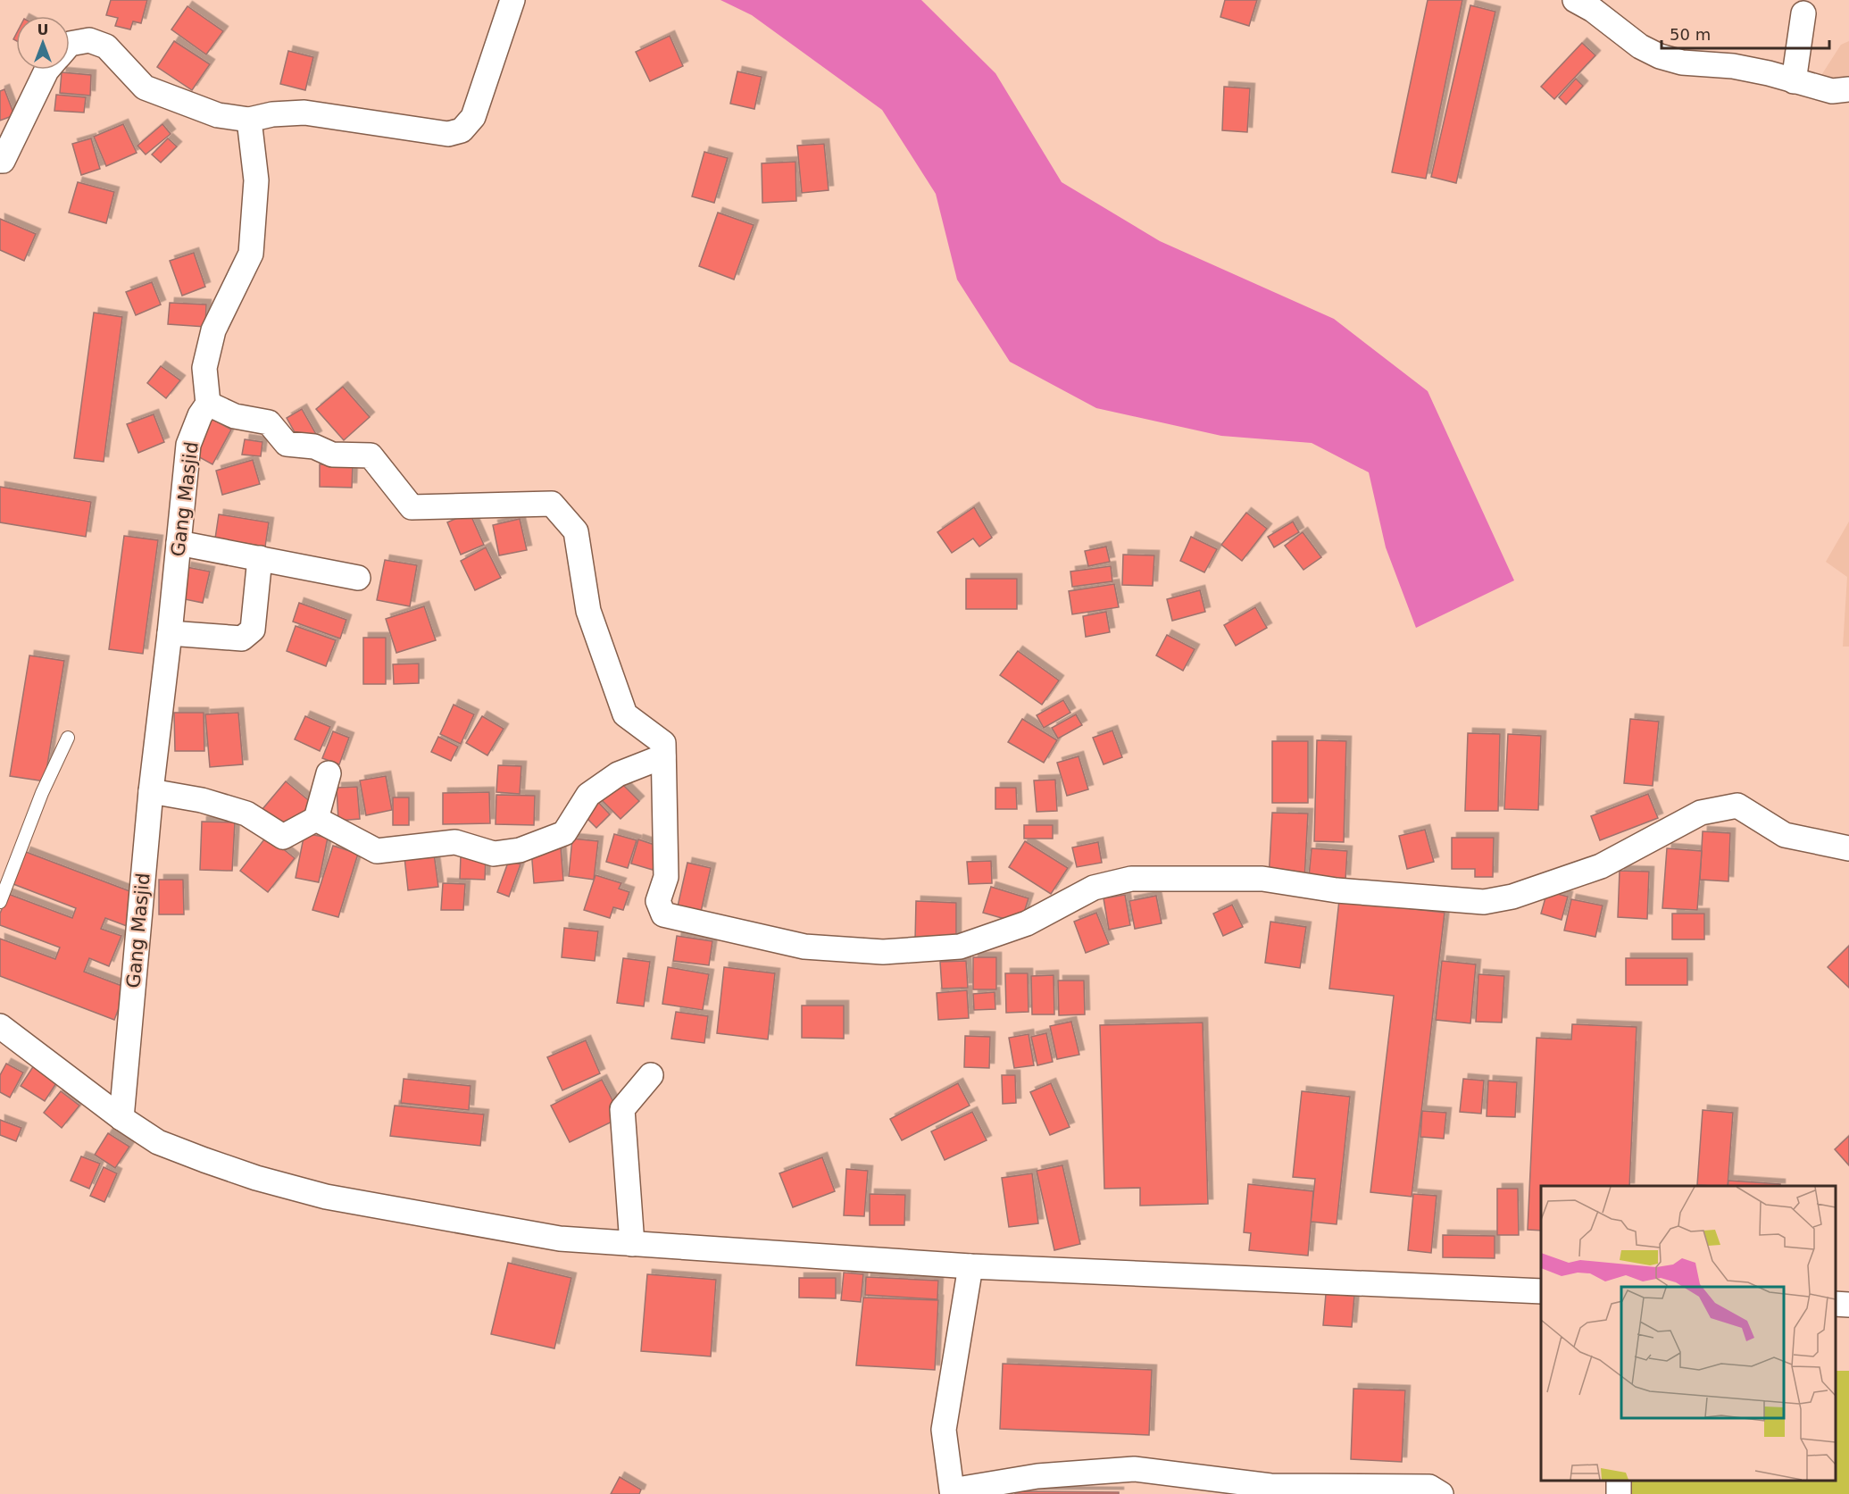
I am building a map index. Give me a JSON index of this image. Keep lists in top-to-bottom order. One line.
{"streets":{"street":["Gang Masjid"]},"scale_bar":"50 m","north":"top"}
